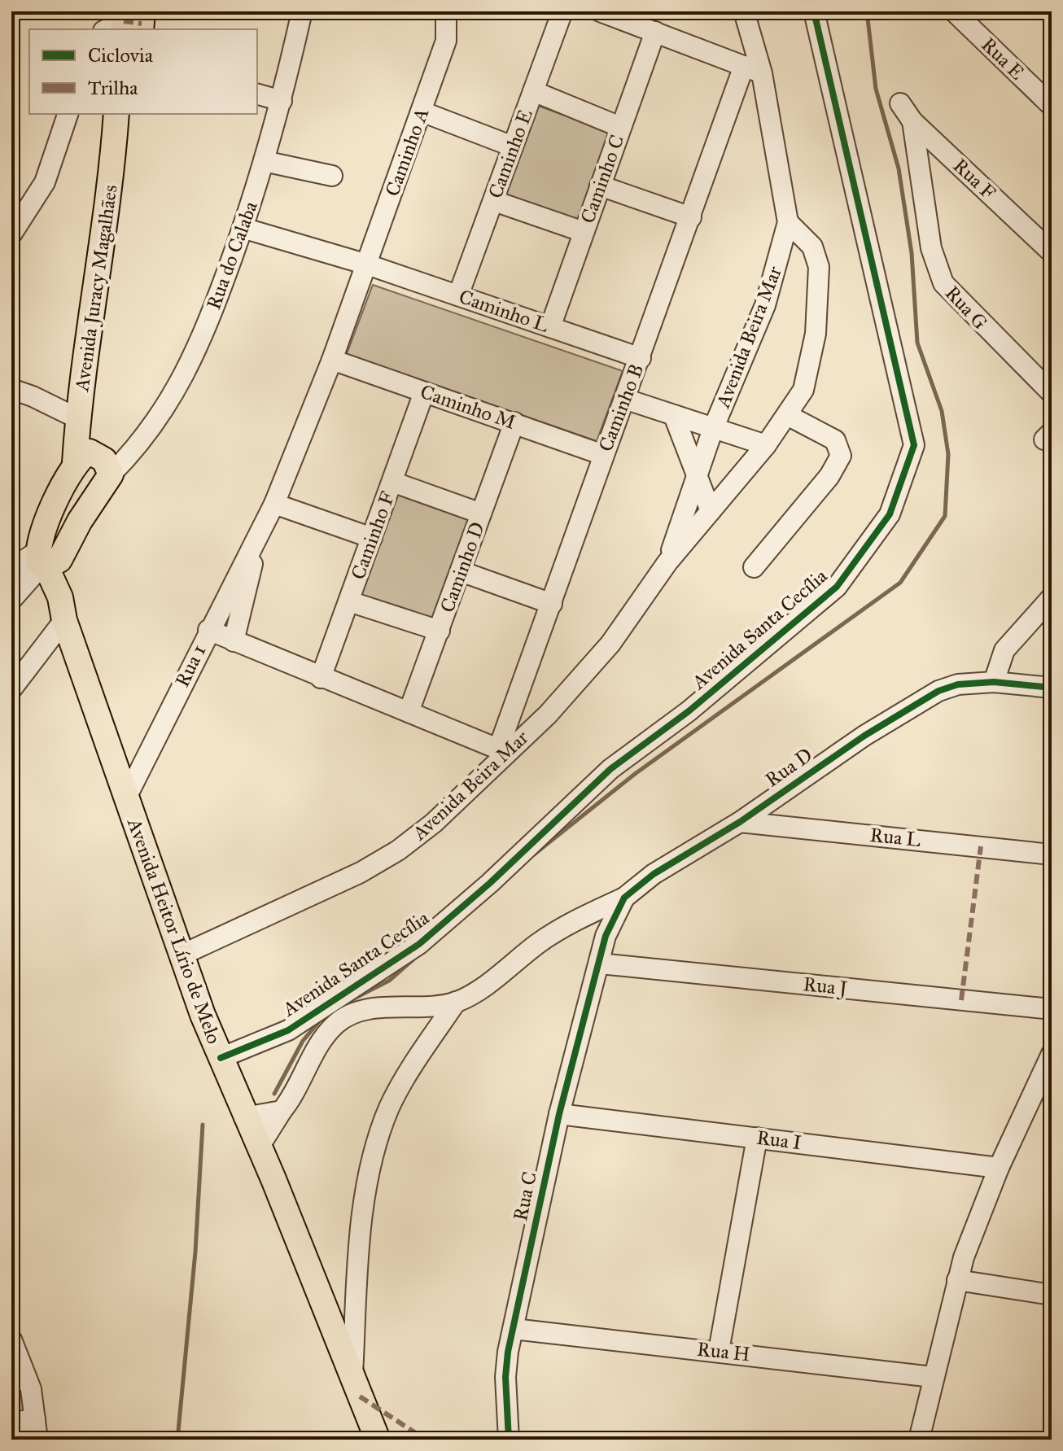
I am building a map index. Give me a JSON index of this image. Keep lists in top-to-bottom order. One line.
{"streets":{"main road":["Avenida Juracy Magalhães","Avenida Heitor Lírio de Melo"],"street":["Rua E","Caminho A","Caminho E","Caminho C","Rua F","Rua do Calaba","Rua G","Caminho L","Avenida Beira Mar","Caminho M","Caminho B","Caminho F","Caminho D","Avenida Santa Cecília","Rua 1","Rua D","Rua L","Rua J","Rua I","Rua C","Rua H"]},"crossings":[["Caminho A","Caminho L"],["Caminho A","Rua 1"],["Caminho E","Caminho L"],["Caminho C","Caminho L"],["Rua F","Rua G"],["Rua do Calaba","Caminho L"],["Caminho L","Caminho B"],["Caminho L","Rua 1"],["Avenida Beira Mar","Caminho B"],["Avenida Beira Mar","Avenida Heitor Lírio de Melo"],["Caminho M","Caminho B"],["Caminho M","Caminho F"],["Caminho M","Caminho D"],["Caminho M","Rua 1"],["Avenida Santa Cecília","Avenida Heitor Lírio de Melo"],["Rua 1","Avenida Heitor Lírio de Melo"],["Rua D","Rua L"],["Rua D","Rua J"],["Rua D","Rua C"],["Rua J","Rua C"],["Rua I","Rua C"],["Rua C","Rua H"]],"legend":["Ciclovia","Trilha"]}
